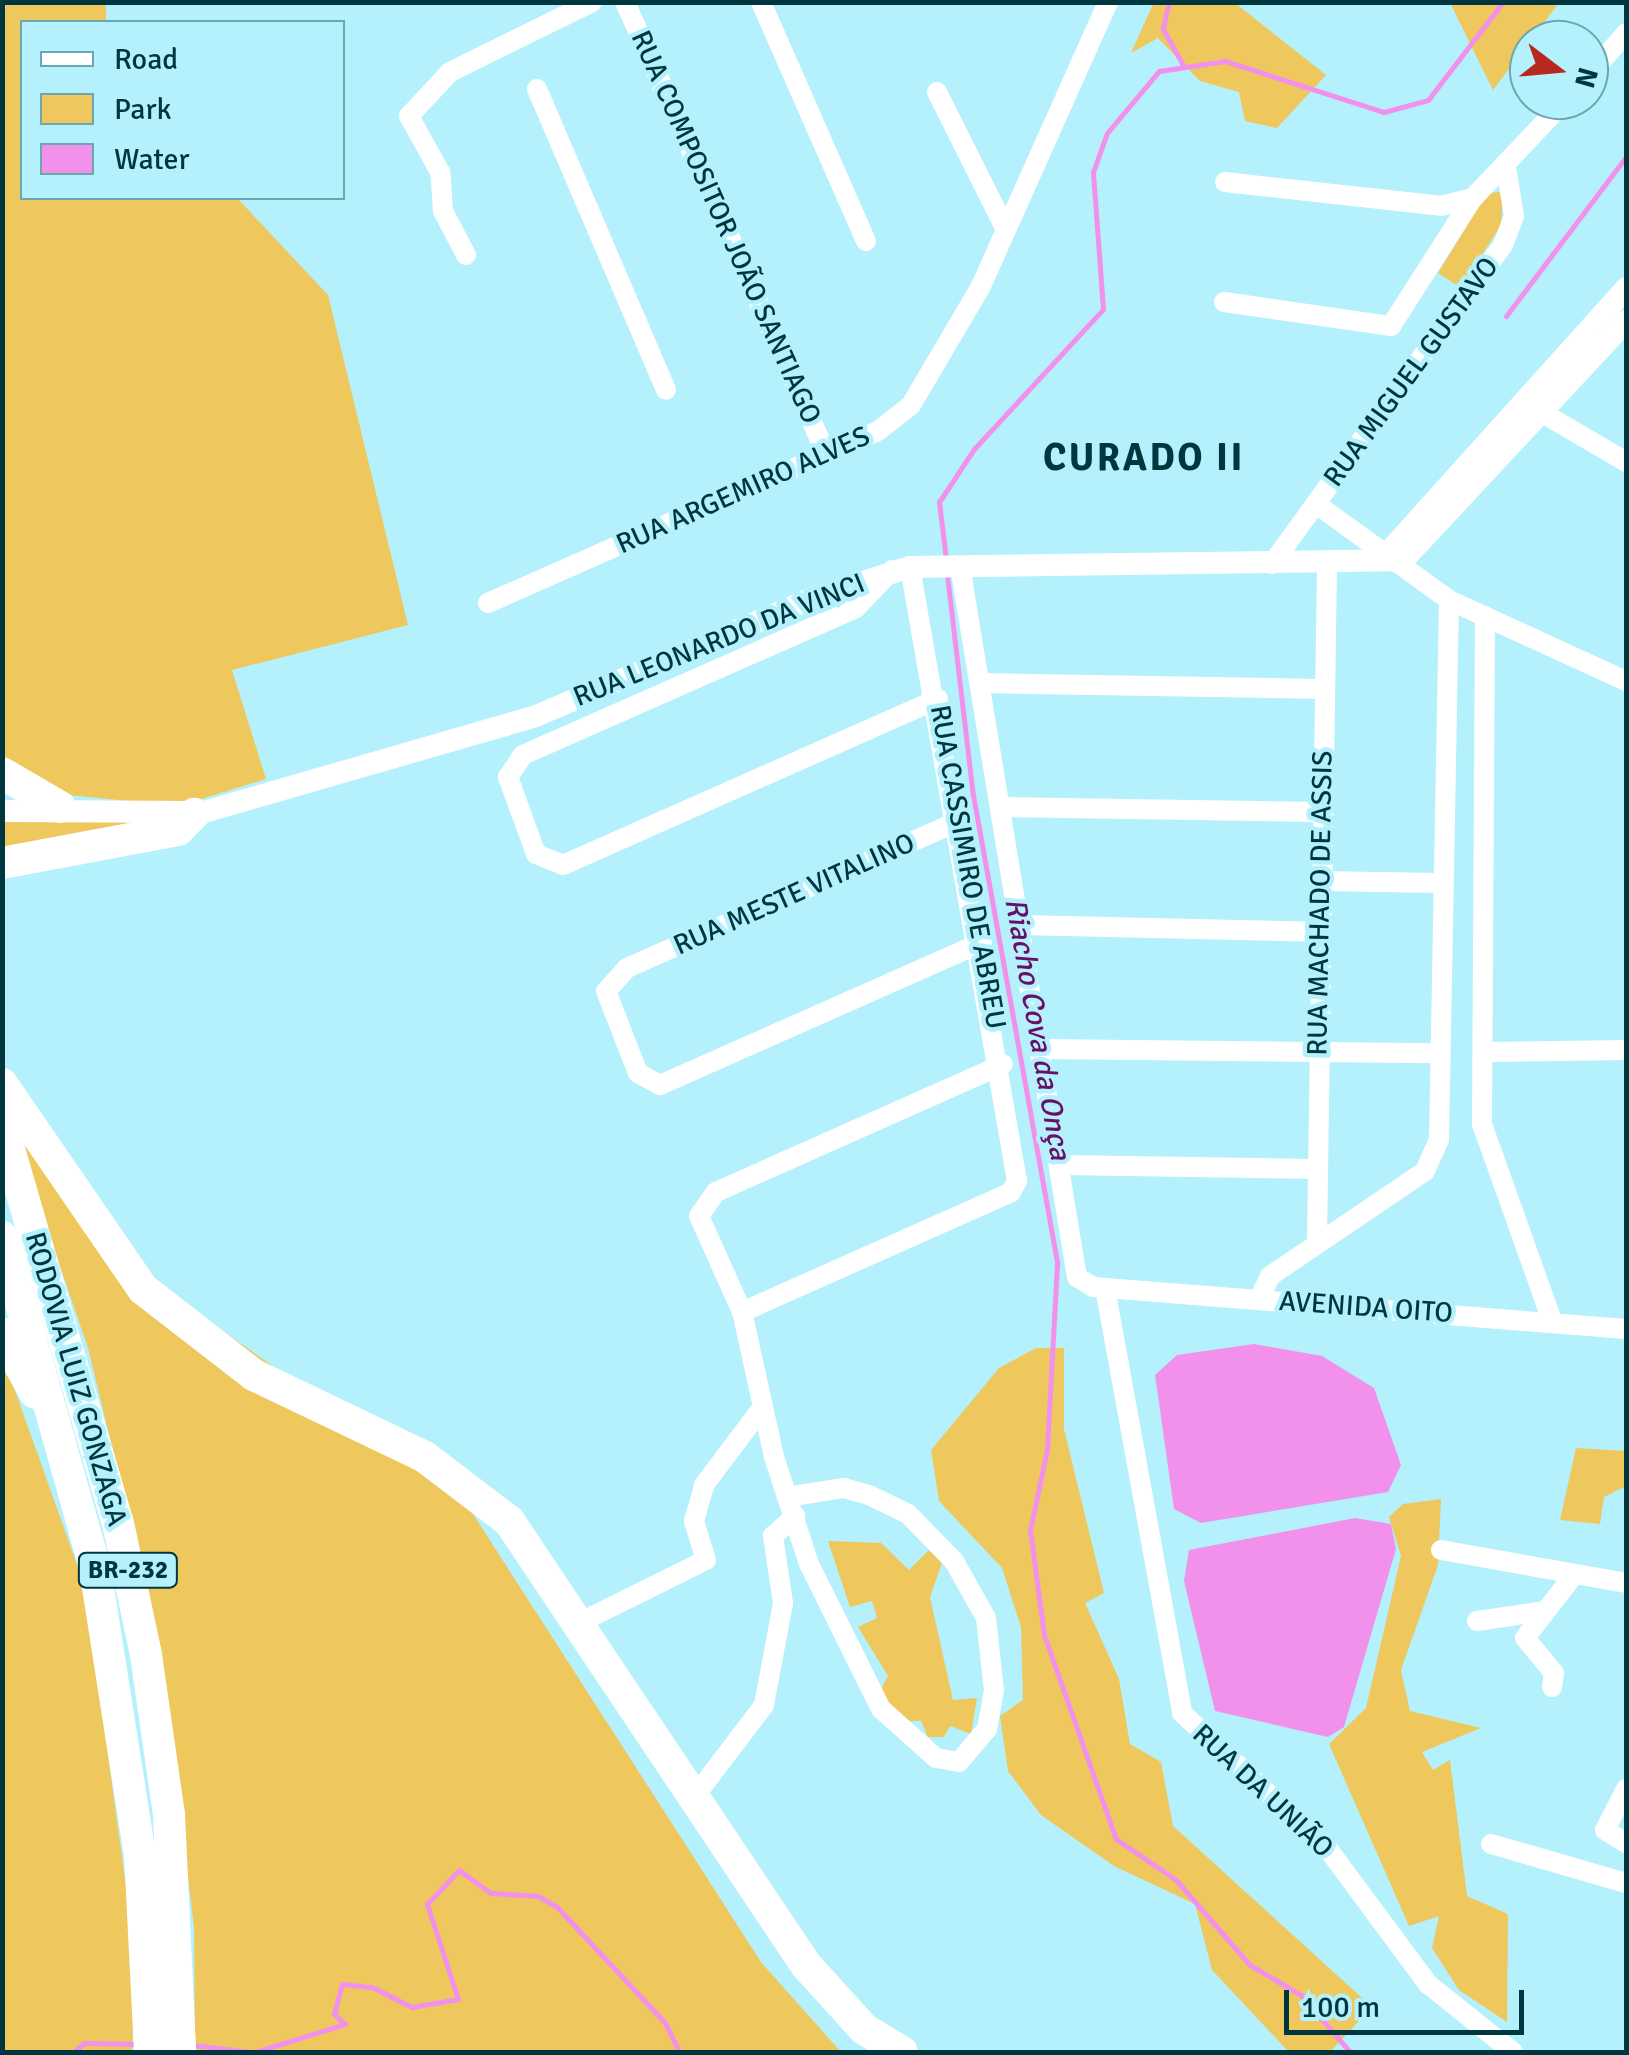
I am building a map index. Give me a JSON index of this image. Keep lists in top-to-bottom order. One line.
{"streets":{"highway":["RODOVIA LUIZ GONZAGA","BR-232"],"street":["RUA COMPOSITOR JOÃO SANTIAGO","RUA MIGUEL GUSTAVO","RUA ARGEMIRO ALVES","RUA LEONARDO DA VINCI","RUA CASSIMIRO DE ABREU","RUA MESTE VITALINO","RUA MACHADO DE ASSIS","AVENIDA OITO","RUA DA UNIÃO"]},"crossings":[["RUA COMPOSITOR JOÃO SANTIAGO","RUA ARGEMIRO ALVES"],["RUA MIGUEL GUSTAVO","RUA LEONARDO DA VINCI"],["RUA LEONARDO DA VINCI","RUA CASSIMIRO DE ABREU"],["RUA LEONARDO DA VINCI","RUA MACHADO DE ASSIS"],["RUA CASSIMIRO DE ABREU","RUA MESTE VITALINO"],["RUA CASSIMIRO DE ABREU","AVENIDA OITO"],["RUA CASSIMIRO DE ABREU","RUA DA UNIÃO"],["AVENIDA OITO","RUA DA UNIÃO"]],"districts":["CURADO II"],"water":["Riacho Cova da Onça"],"legend":["Road","Park","Water"],"scale_bar":"100 m","north":"right"}
